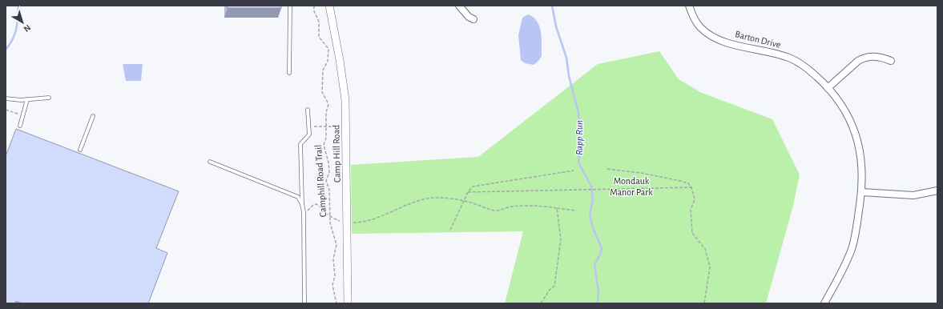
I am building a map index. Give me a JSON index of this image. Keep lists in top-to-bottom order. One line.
{"streets":{"street":["Barton Drive","Camp Hill Road"],"path":["Camphill Road Trail"]},"water":["Rapp Run"],"parks":["Mondauk Manor Park"],"north":"bottom right"}
